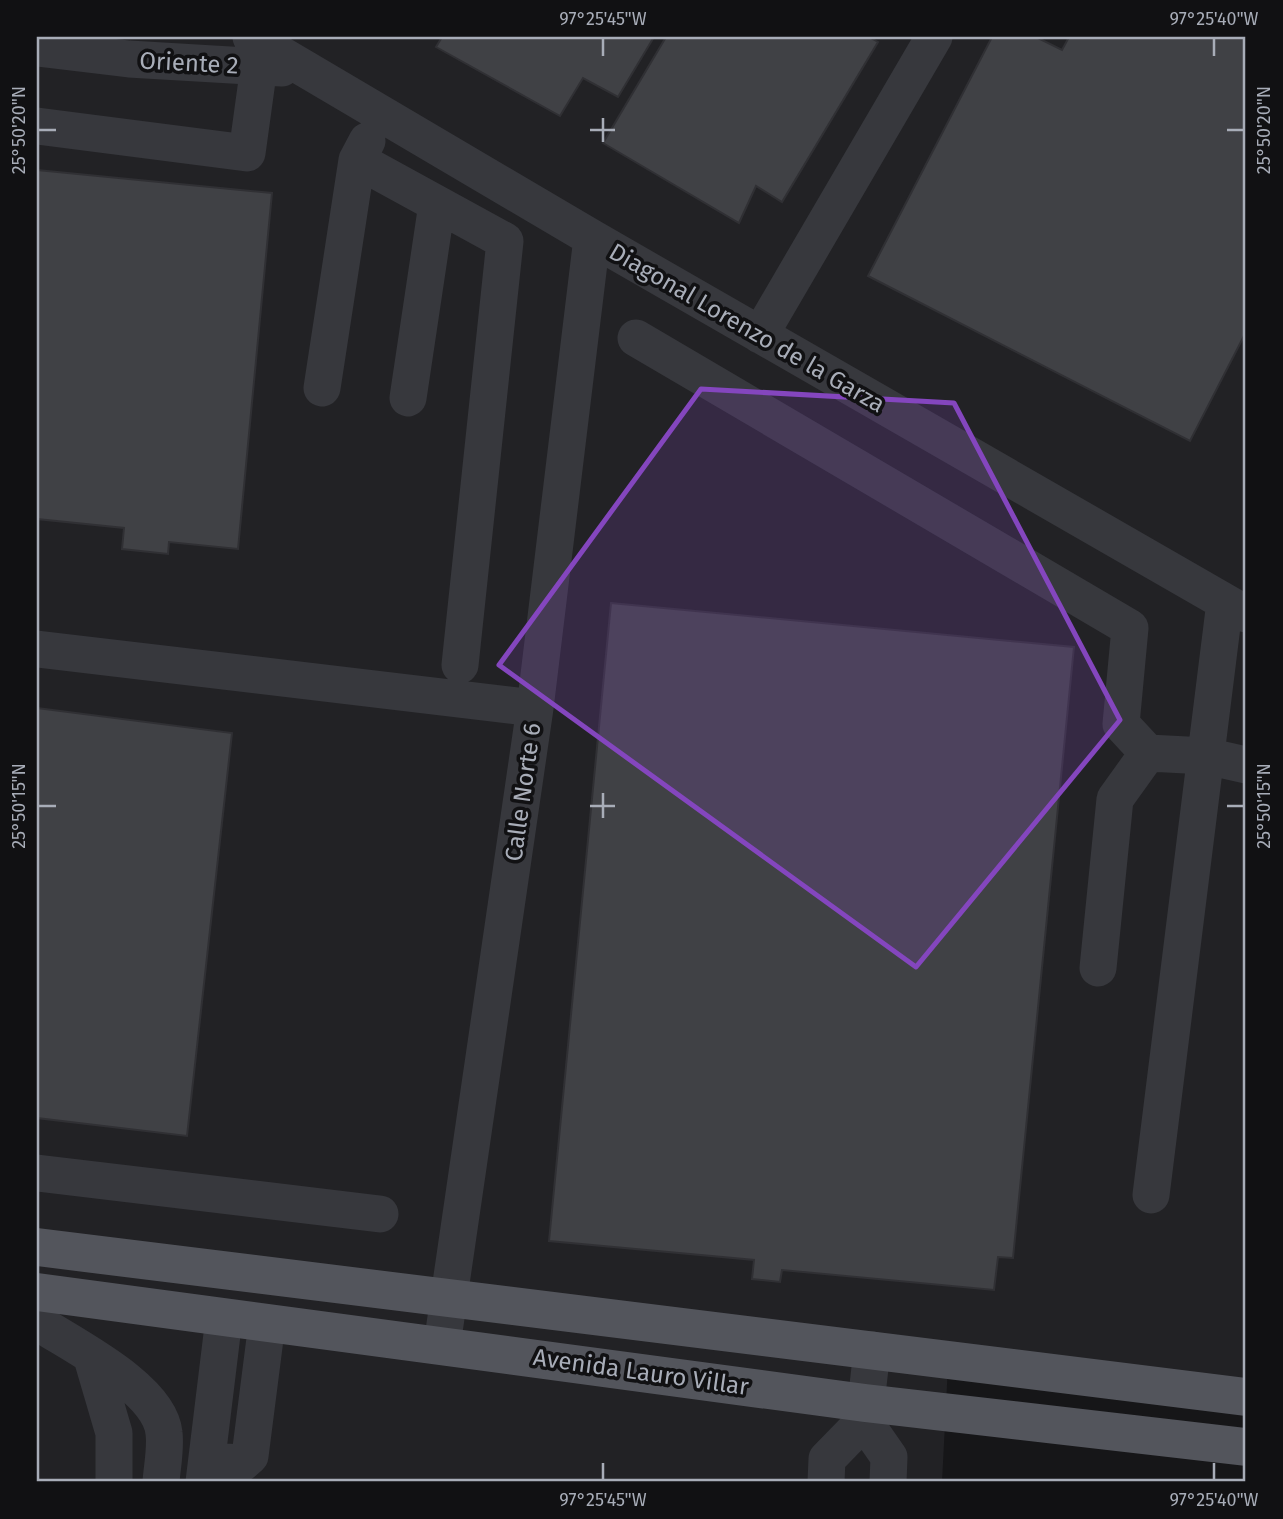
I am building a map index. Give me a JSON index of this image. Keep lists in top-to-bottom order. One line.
{"streets":{"main road":["Avenida Lauro Villar"],"street":["Oriente 2","Diagonal Lorenzo de la Garza","Calle Norte 6"]},"crossings":[["Oriente 2","Diagonal Lorenzo de la Garza"],["Diagonal Lorenzo de la Garza","Calle Norte 6"],["Calle Norte 6","Avenida Lauro Villar"]],"coordinates":["97°25'45\"W","97°25'40\"W","25°50'20\"N","25°50'15\"N"]}
